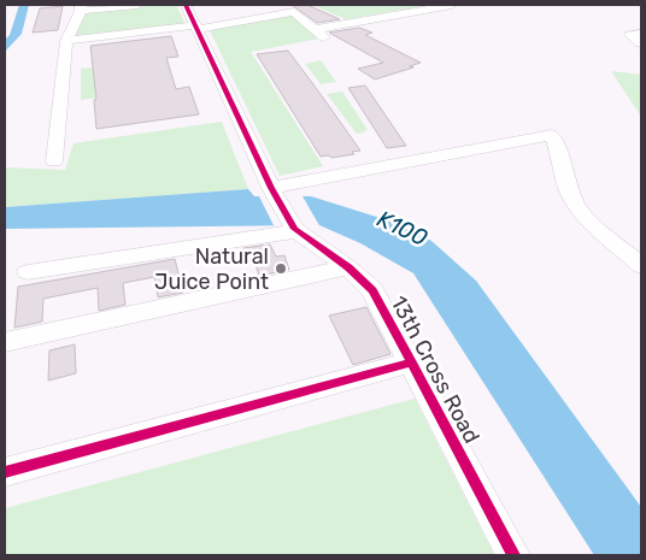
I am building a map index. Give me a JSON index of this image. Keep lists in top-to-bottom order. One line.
{"streets":{"street":["13th Cross Road"]},"water":["K100"],"places":["Natural Juice Point"]}
